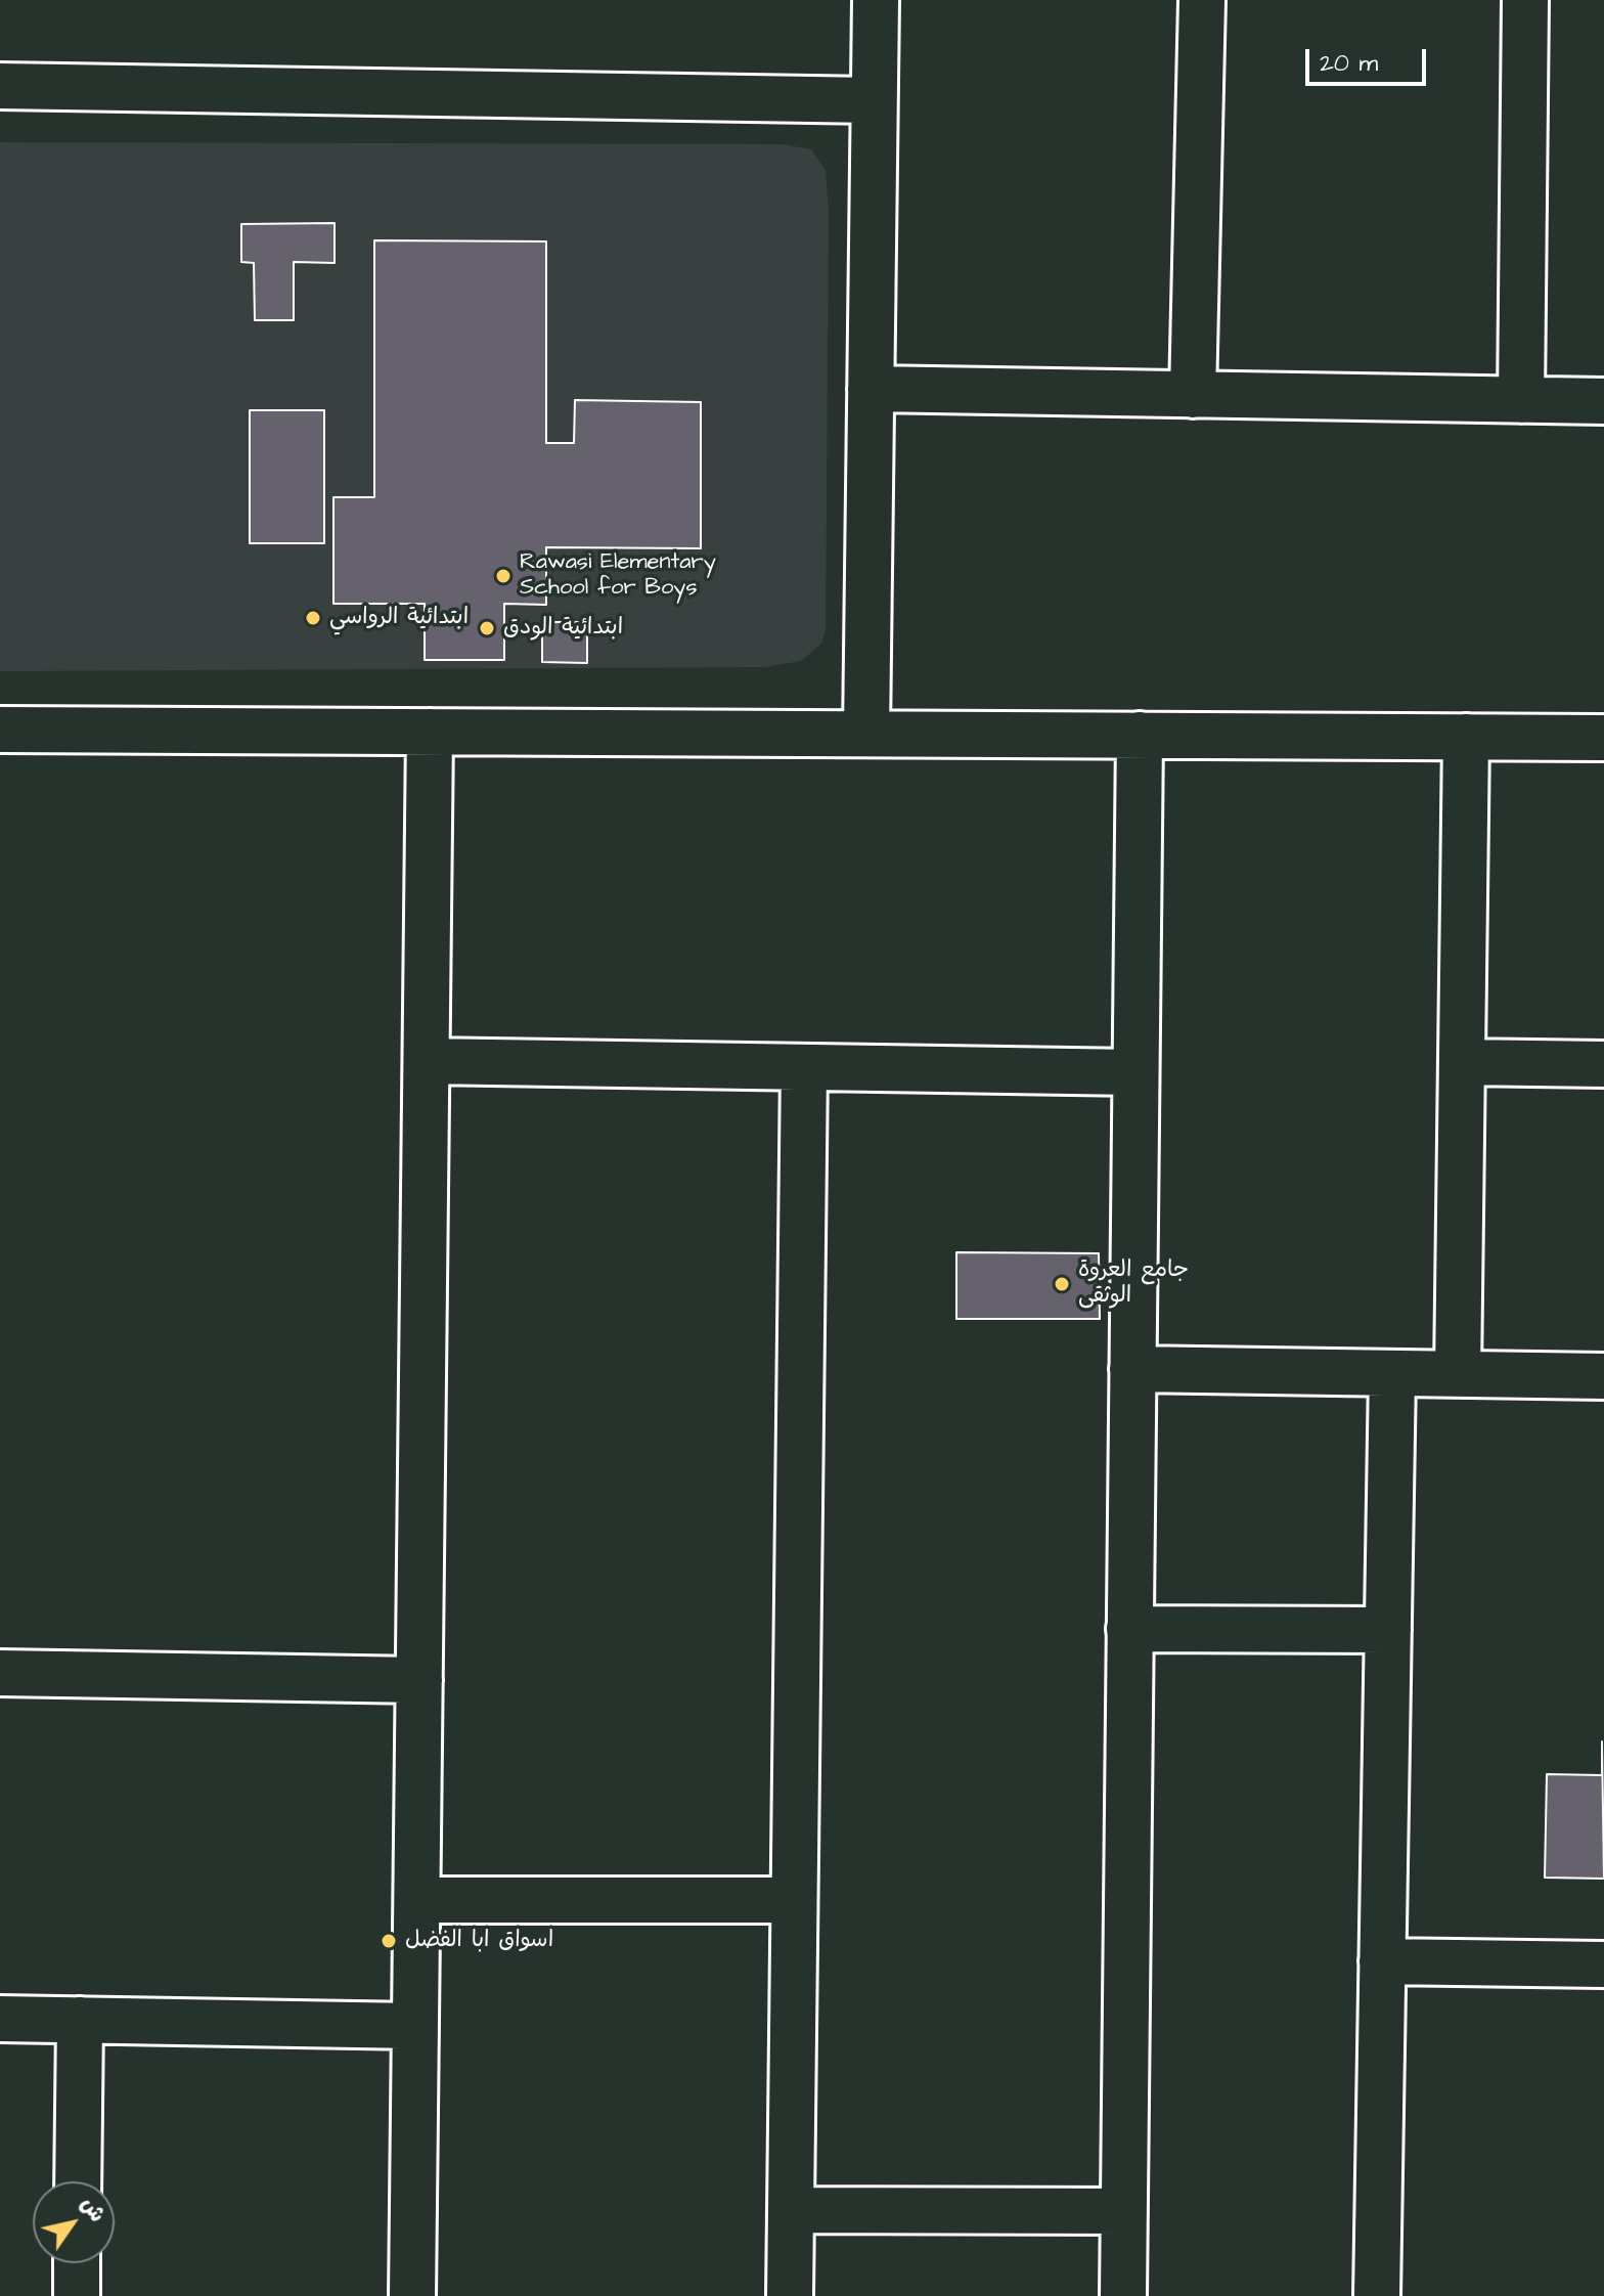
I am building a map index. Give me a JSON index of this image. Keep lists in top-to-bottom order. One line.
{"places":["Rawasi Elementary School for Boys","ابتدائية الرواسي","ابتدائية الودق","جامع العروة الوثقى","اسواق ابا الفضل"],"scale_bar":"20 m","north":"top right"}
